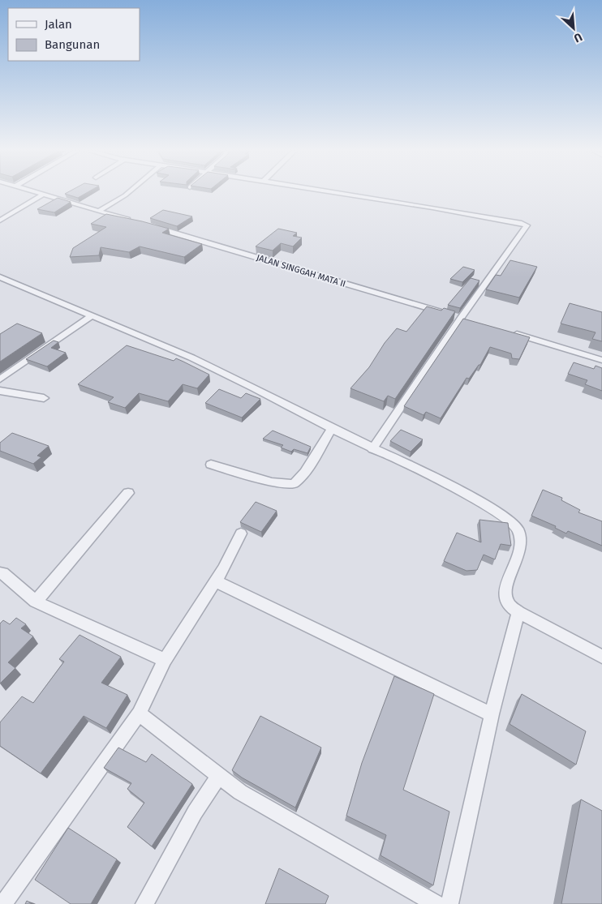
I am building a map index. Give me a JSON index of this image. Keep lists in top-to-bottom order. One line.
{"streets":{"street":["JALAN SINGGAH MATA II"]},"legend":["Jalan","Bangunan"],"north":"bottom right"}
